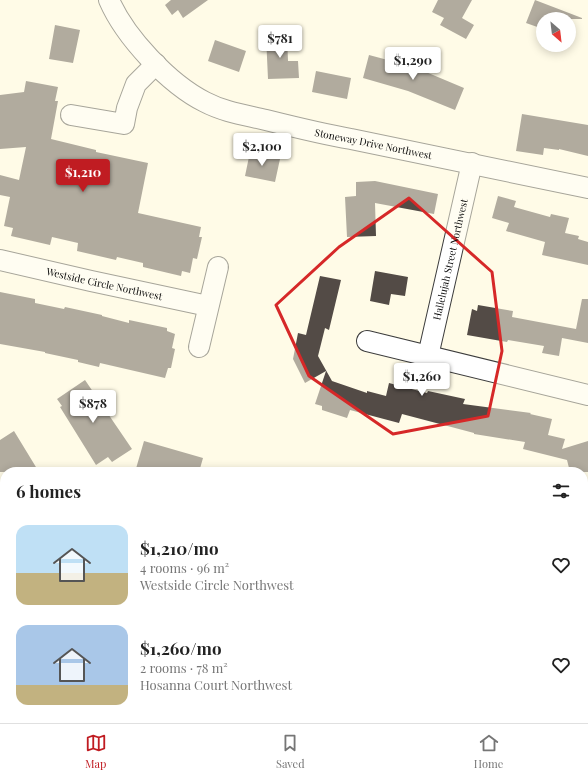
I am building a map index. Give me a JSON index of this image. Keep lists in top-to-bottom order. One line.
{"streets":{"street":["Stoneway Drive Northwest","Hallelujah Street Northwest","Westside Circle Northwest"]},"crossings":[["Stoneway Drive Northwest","Hallelujah Street Northwest"]],"north":"bottom right","page":{"price":["$781","$1,290","$2,100","$1,210","$1,260","$878"],"heading":"6 homes","list":[{"name":"$1,210/mo","note":"4 rooms · 96 m² · Westside Circle Northwest"},{"name":"$1,260/mo","note":"2 rooms · 78 m² · Hosanna Court Northwest"}],"tabs":["Map","Saved","Home"]}}
